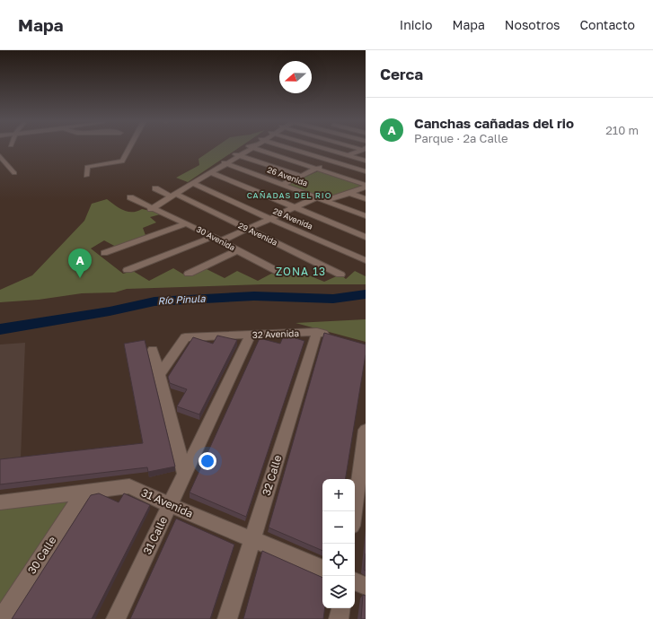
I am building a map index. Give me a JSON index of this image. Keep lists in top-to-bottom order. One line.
{"streets":{"street":["26 Avenida","28 Avenida","29 Avenida","30 Avenida","32 Avenida","32 Calle","31 Avenida","31 Calle","30 Calle"]},"crossings":[["32 Avenida","32 Calle"],["32 Avenida","31 Calle"],["32 Calle","31 Avenida"],["31 Avenida","31 Calle"],["31 Avenida","30 Calle"]],"districts":["CAÑADAS DEL RIO","ZONA 13"],"water":["Río Pinula"],"north":"left","page":{"header":"Mapa","nav":["Inicio","Mapa","Nosotros","Contacto"],"heading":"Cerca","list":[{"mark":"A","name":"Canchas cañadas del rio","note":"Parque · 2a Calle","value":"210 m"}],"pins":"A","map_buttons":["+","−"]}}
